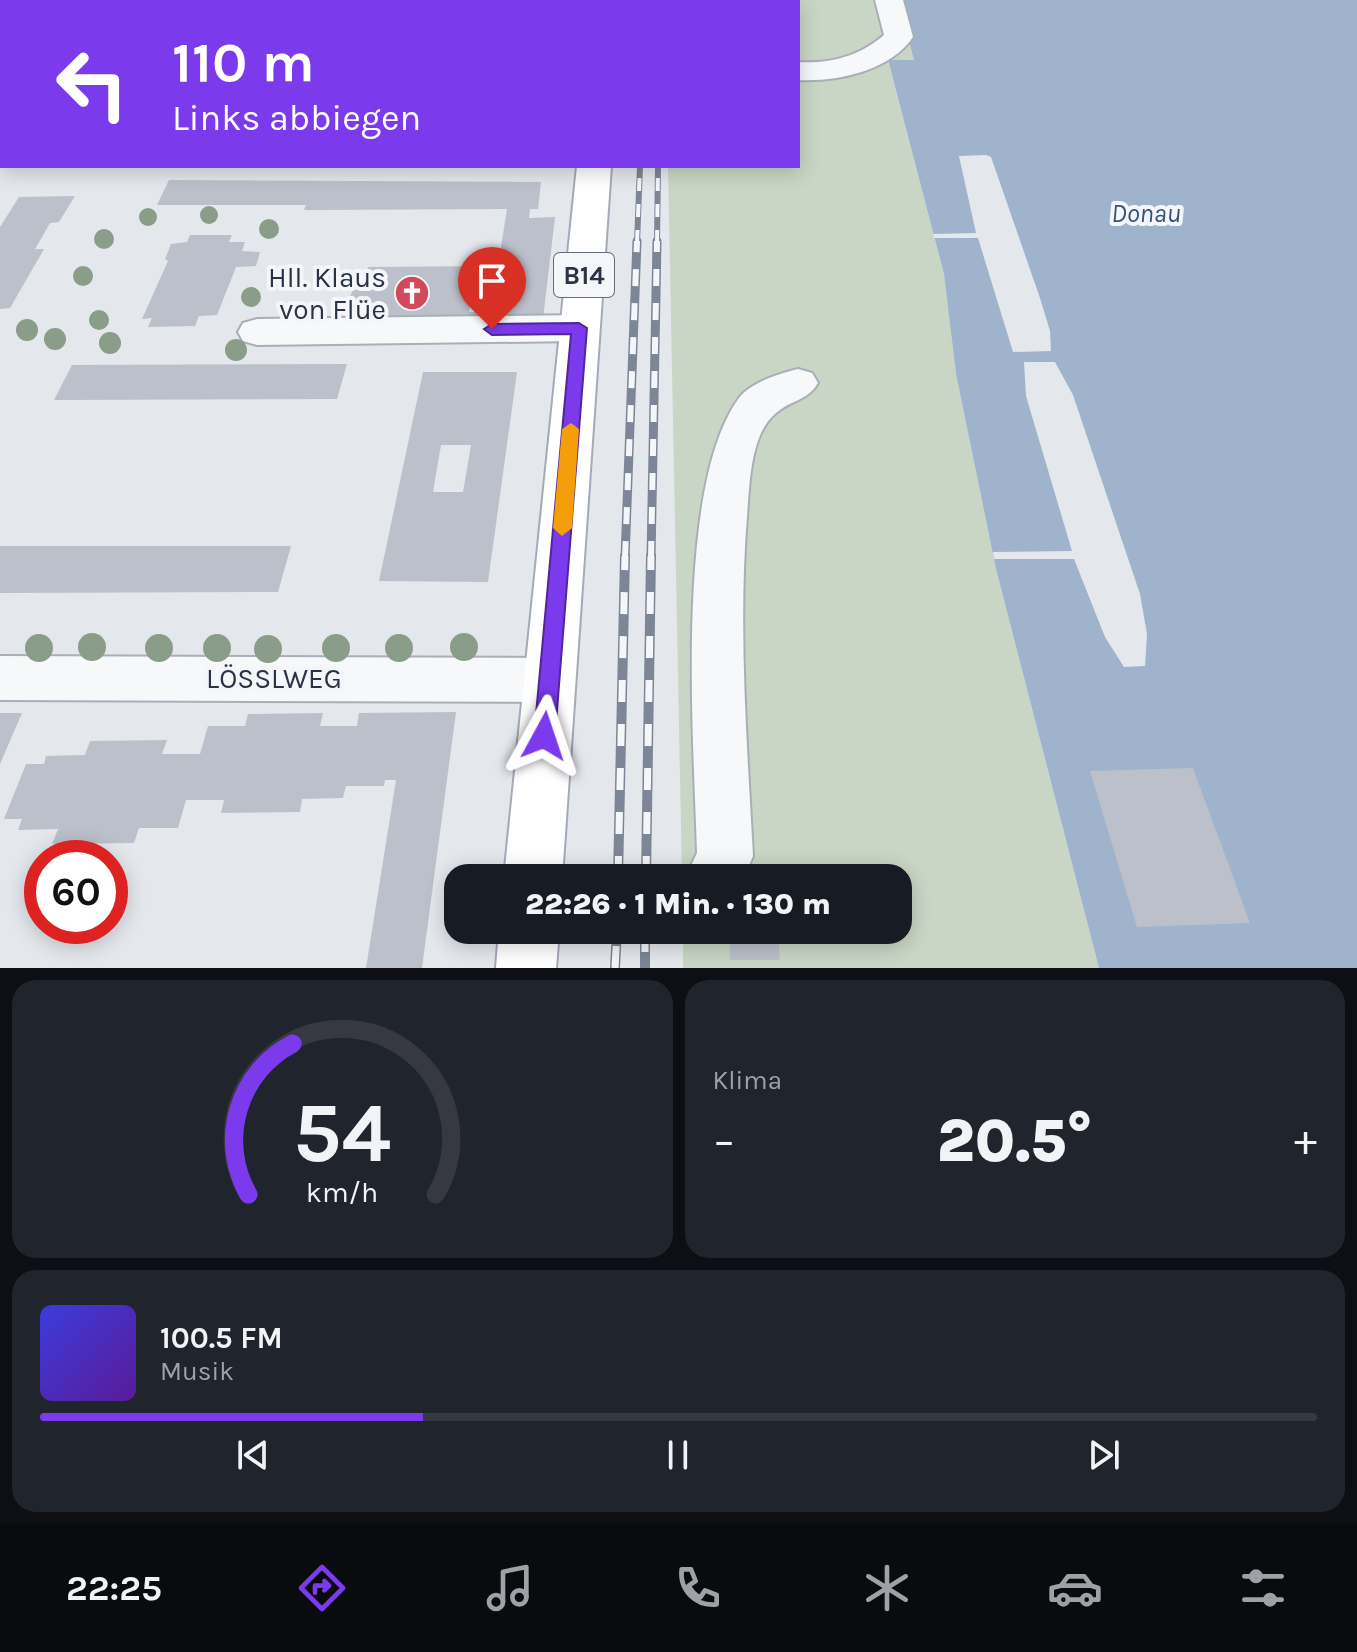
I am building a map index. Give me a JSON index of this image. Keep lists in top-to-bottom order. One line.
{"streets":{"main road":["B14"],"street":["LÖSSLWEG"]},"crossings":[["B14","LÖSSLWEG"]],"water":["Donau"],"places":{"church":["Hll. Klaus von Flüe"]},"page":{"turn":["110 m","Links abbiegen"],"limit":"60","trip":"22:26 · 1 Min. · 130 m","tile":"Klima","heat":["−","20.5°","+"],"song":["100.5 FM","Musik"],"tabs":"22:25","gauge":["54","km/h"]}}
